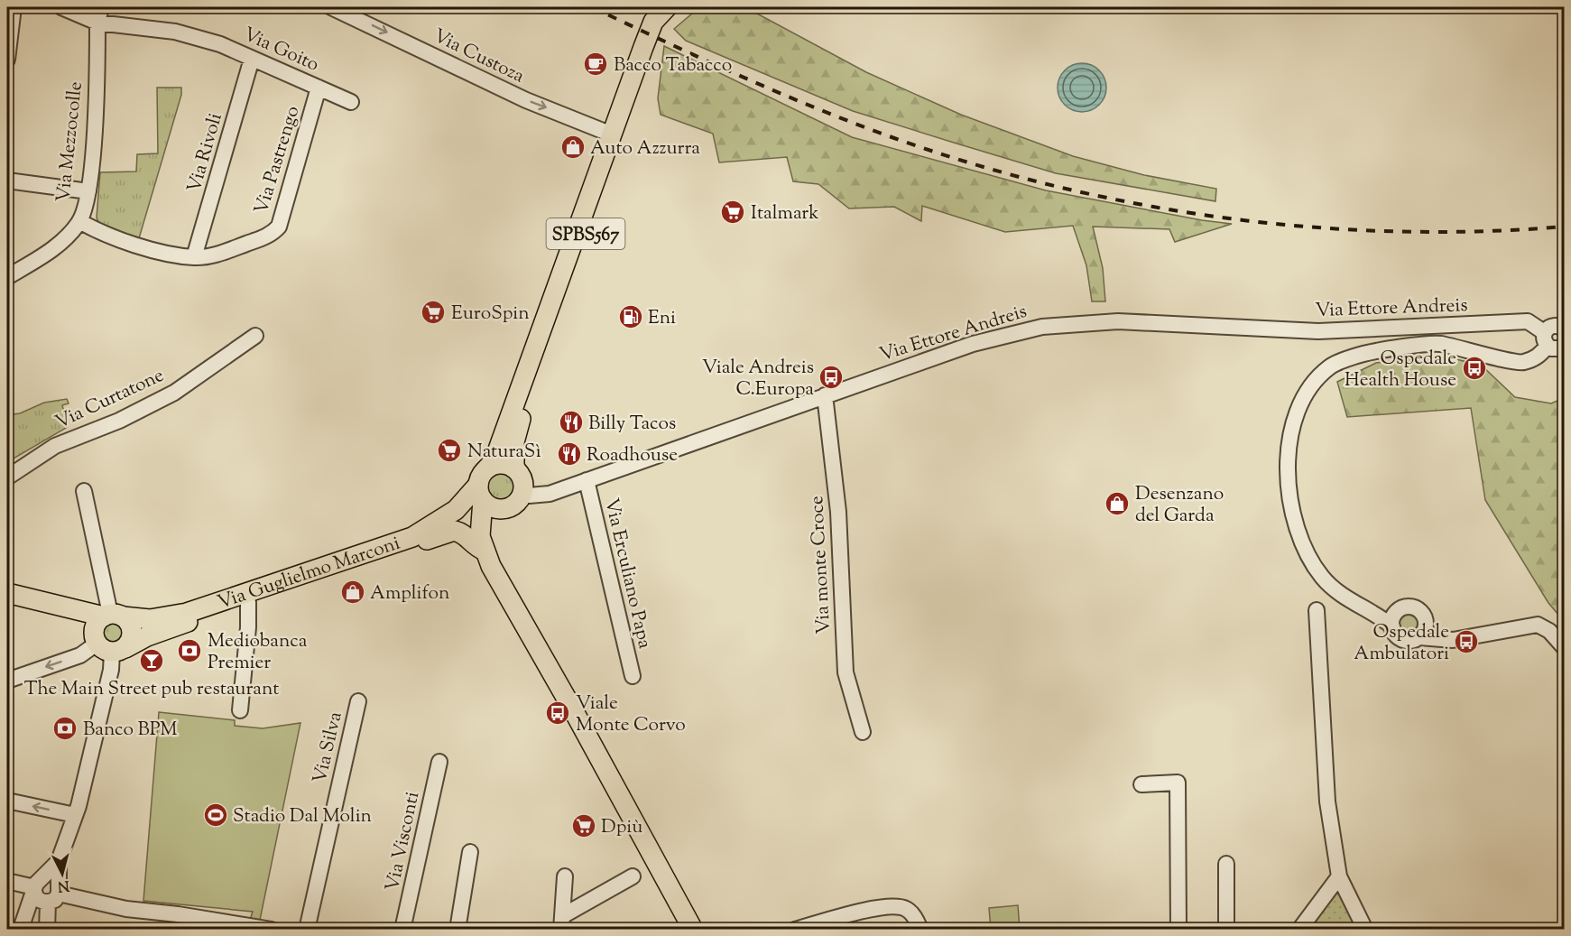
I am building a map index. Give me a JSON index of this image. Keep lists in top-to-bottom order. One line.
{"streets":{"main road":["SPBS567","Via Guglielmo Marconi"],"street":["Via Goito","Via Custoza","Via Mezzocolle","Via Rivoli","Via Pastrengo","Via Ettore Andreis","Via Curtatone","Via monte Croce","Via Erculiano Papa","Via Silva","Via Visconti"]},"crossings":[["Via Goito","Via Mezzocolle"],["Via Goito","Via Rivoli"],["Via Goito","Via Pastrengo"],["Via Custoza","SPBS567"],["Via Mezzocolle","Via Pastrengo"],["Via Rivoli","Via Pastrengo"],["SPBS567","Via Ettore Andreis"],["SPBS567","Via Guglielmo Marconi"],["Via Ettore Andreis","Via monte Croce"],["Via Ettore Andreis","Via Guglielmo Marconi"],["Via Ettore Andreis","Via Erculiano Papa"]],"one_way":["Via Custoza"],"places":{"cafe":["Bacco Tabacco"],"shop":["Auto Azzurra","Desenzano del Garda","Amplifon"],"supermarket":["Italmark","EuroSpin","NaturaSì","Dpiù"],"fuel station":["Eni"],"bus stop":["Ospedale Health House","Viale Andreis C.Europa","Ospedale Ambulatori","Viale Monte Corvo"],"restaurant":["Billy Tacos","Roadhouse"],"bank":["Mediobanca Premier","Banco BPM"],"bar":["The Main Street pub restaurant"],"sports":["Stadio Dal Molin"]},"north":"bottom"}
